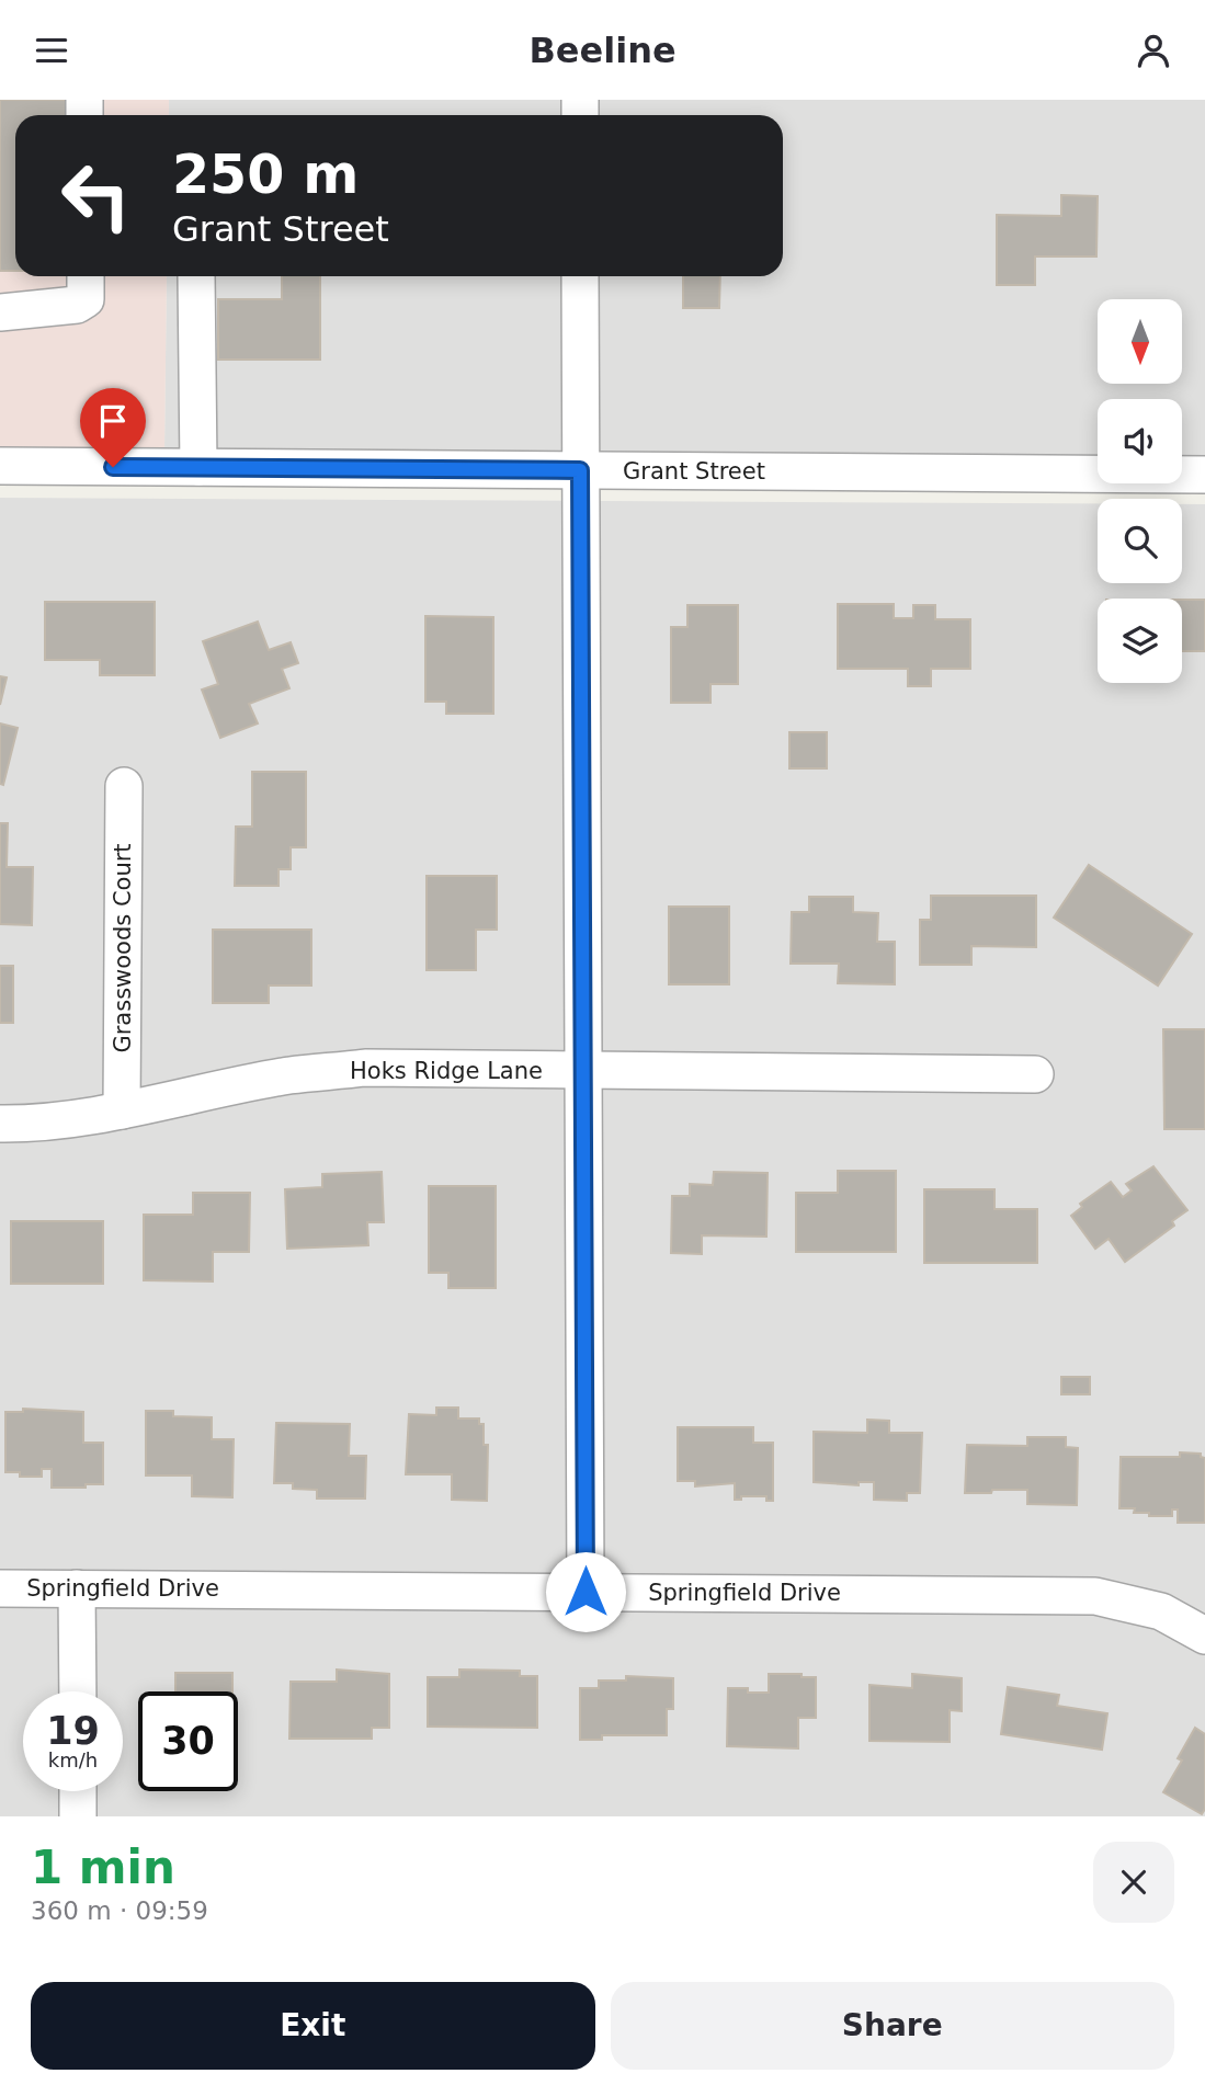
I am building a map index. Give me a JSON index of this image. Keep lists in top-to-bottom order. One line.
{"streets":{"street":["Grant Street","Grasswoods Court","Hoks Ridge Lane","Springfield Drive"]},"crossings":[["Grasswoods Court","Hoks Ridge Lane"]],"north":"bottom","page":{"header":"Beeline","turn":["250 m","Grant Street"],"speed":"19 km/h","limit":"30","heading":["1 min","360 m · 09:59"],"buttons":["Exit","Share"]}}
